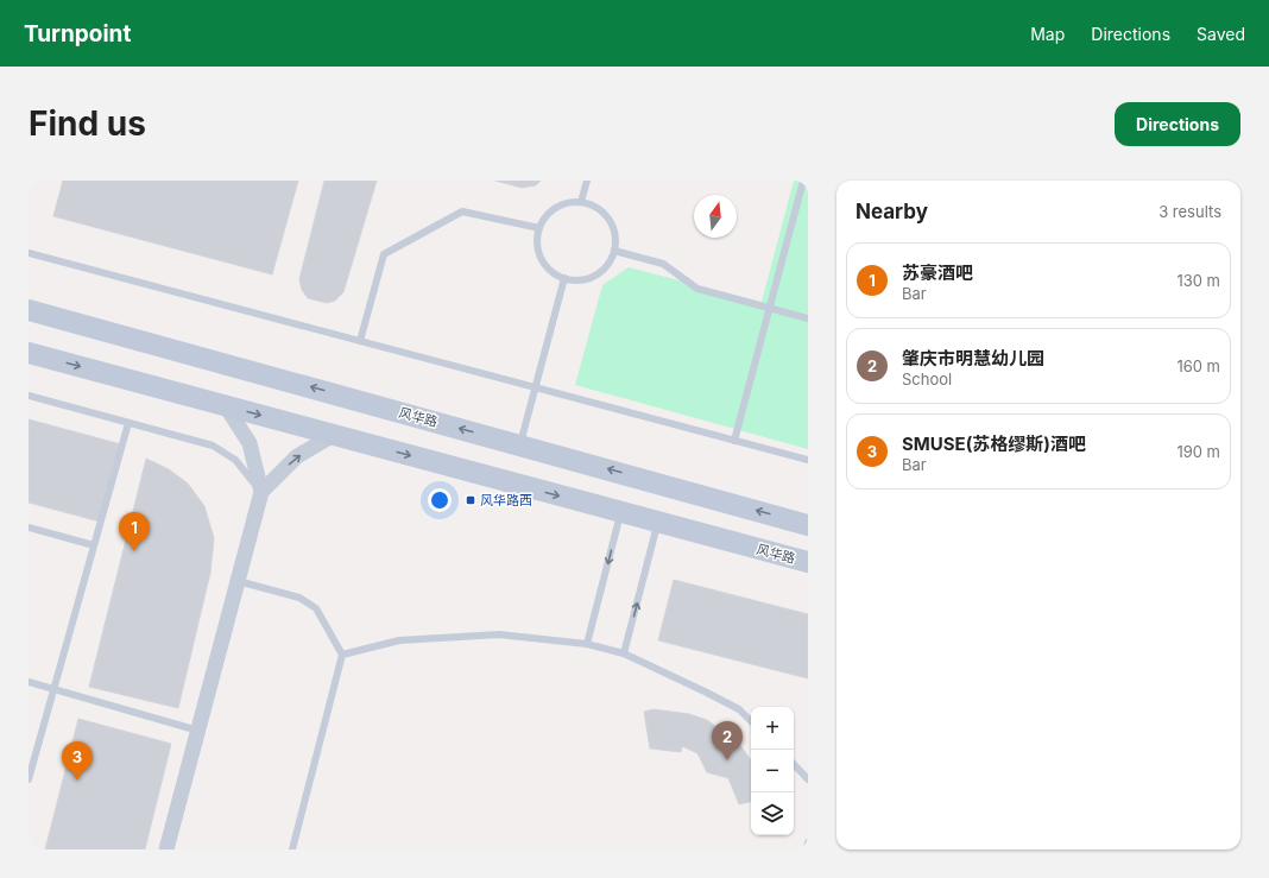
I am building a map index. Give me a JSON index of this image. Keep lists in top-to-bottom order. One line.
{"streets":{"main road":["风华路"]},"places":{"transit":["风华路西"]},"north":"top","page":{"header":"Turnpoint","nav":["Map","Directions","Saved"],"buttons":"Directions","title":"Find us","heading":["Nearby","3 results"],"list":[{"mark":"1","name":"苏豪酒吧","note":"Bar","value":"130 m"},{"mark":"2","name":"肇庆市明慧幼儿园","note":"School","value":"160 m"},{"mark":"3","name":"SMUSE(苏格缪斯)酒吧","note":"Bar","value":"190 m"}],"pins":["1","2","3"],"map_buttons":["+","−"]}}
